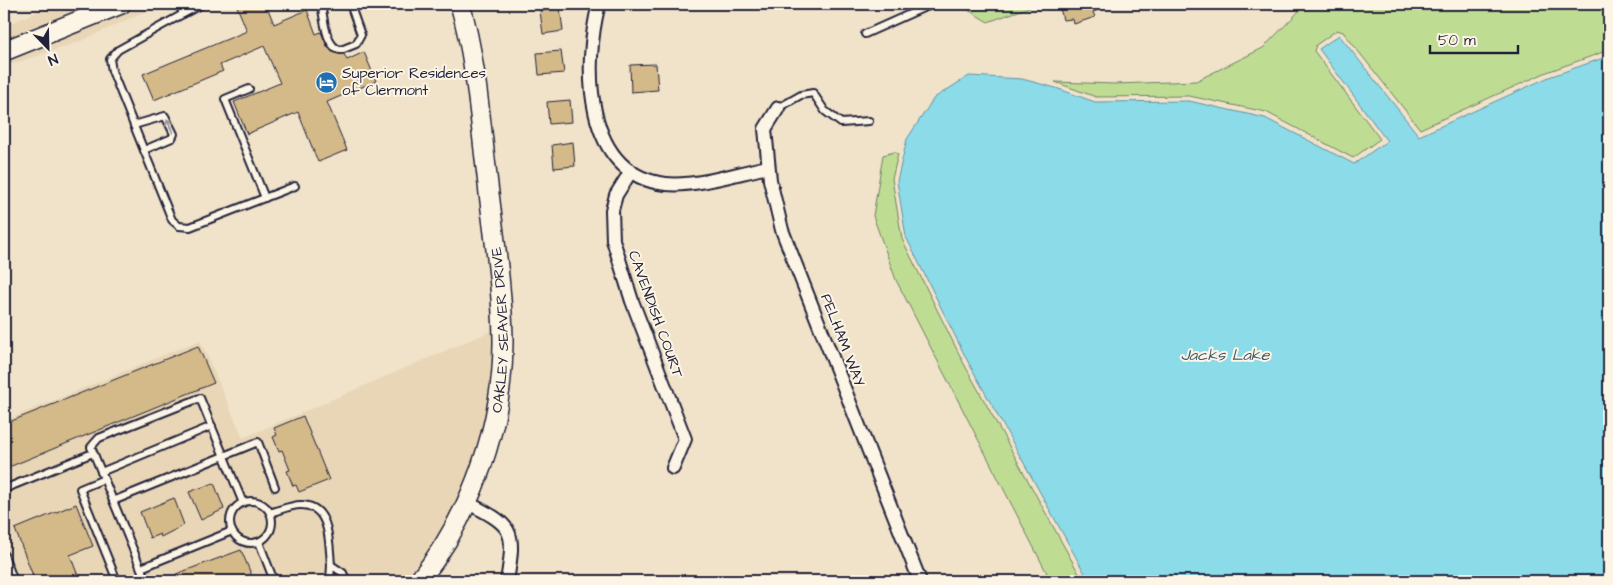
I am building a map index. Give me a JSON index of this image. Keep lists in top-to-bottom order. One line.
{"streets":{"street":["CAVENDISH COURT","OAKLEY SEAVER DRIVE","PELHAM WAY"]},"water":["Jacks Lake"],"places":{"hotel":["Superior Residences of Clermont"]},"scale_bar":"50 m","north":"bottom right"}
